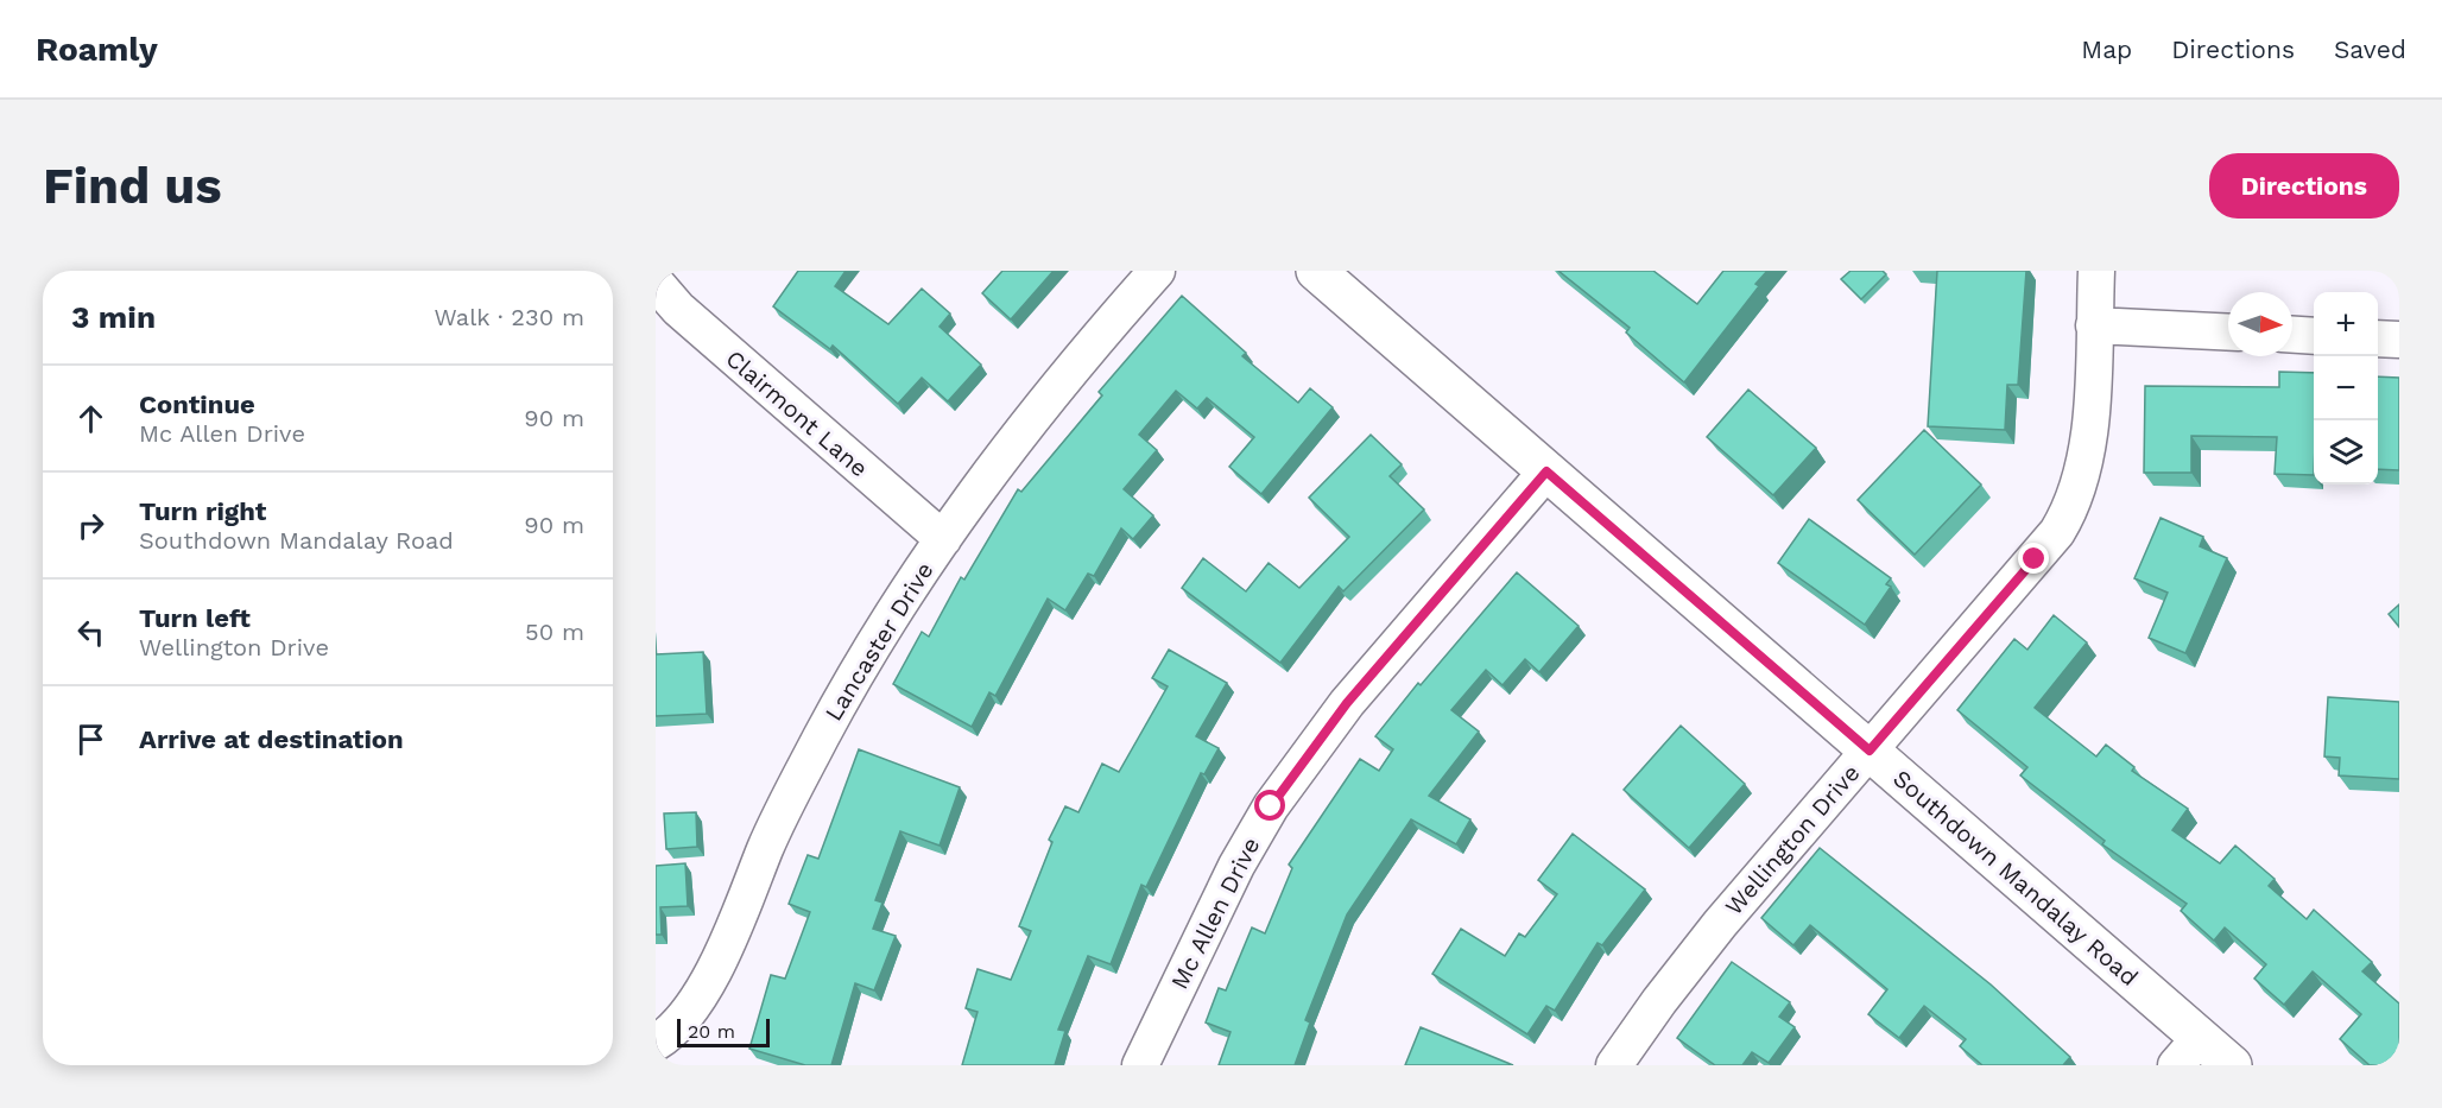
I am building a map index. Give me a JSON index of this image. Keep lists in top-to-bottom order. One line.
{"streets":{"street":["Clairmont Lane","Lancaster Drive","Wellington Drive","Southdown Mandalay Road","Mc Allen Drive"]},"crossings":[["Clairmont Lane","Lancaster Drive"],["Wellington Drive","Southdown Mandalay Road"],["Southdown Mandalay Road","Mc Allen Drive"]],"scale_bar":"20 m","north":"right","page":{"header":"Roamly","nav":["Map","Directions","Saved"],"buttons":"Directions","title":"Find us","heading":["3 min","Walk · 230 m"],"map_buttons":["+","−"],"list":[["Continue","Mc Allen Drive","90 m"],["Turn right","Southdown Mandalay Road","90 m"],["Turn left","Wellington Drive","50 m"],"Arrive at destination"],"scale":"20 m"}}
